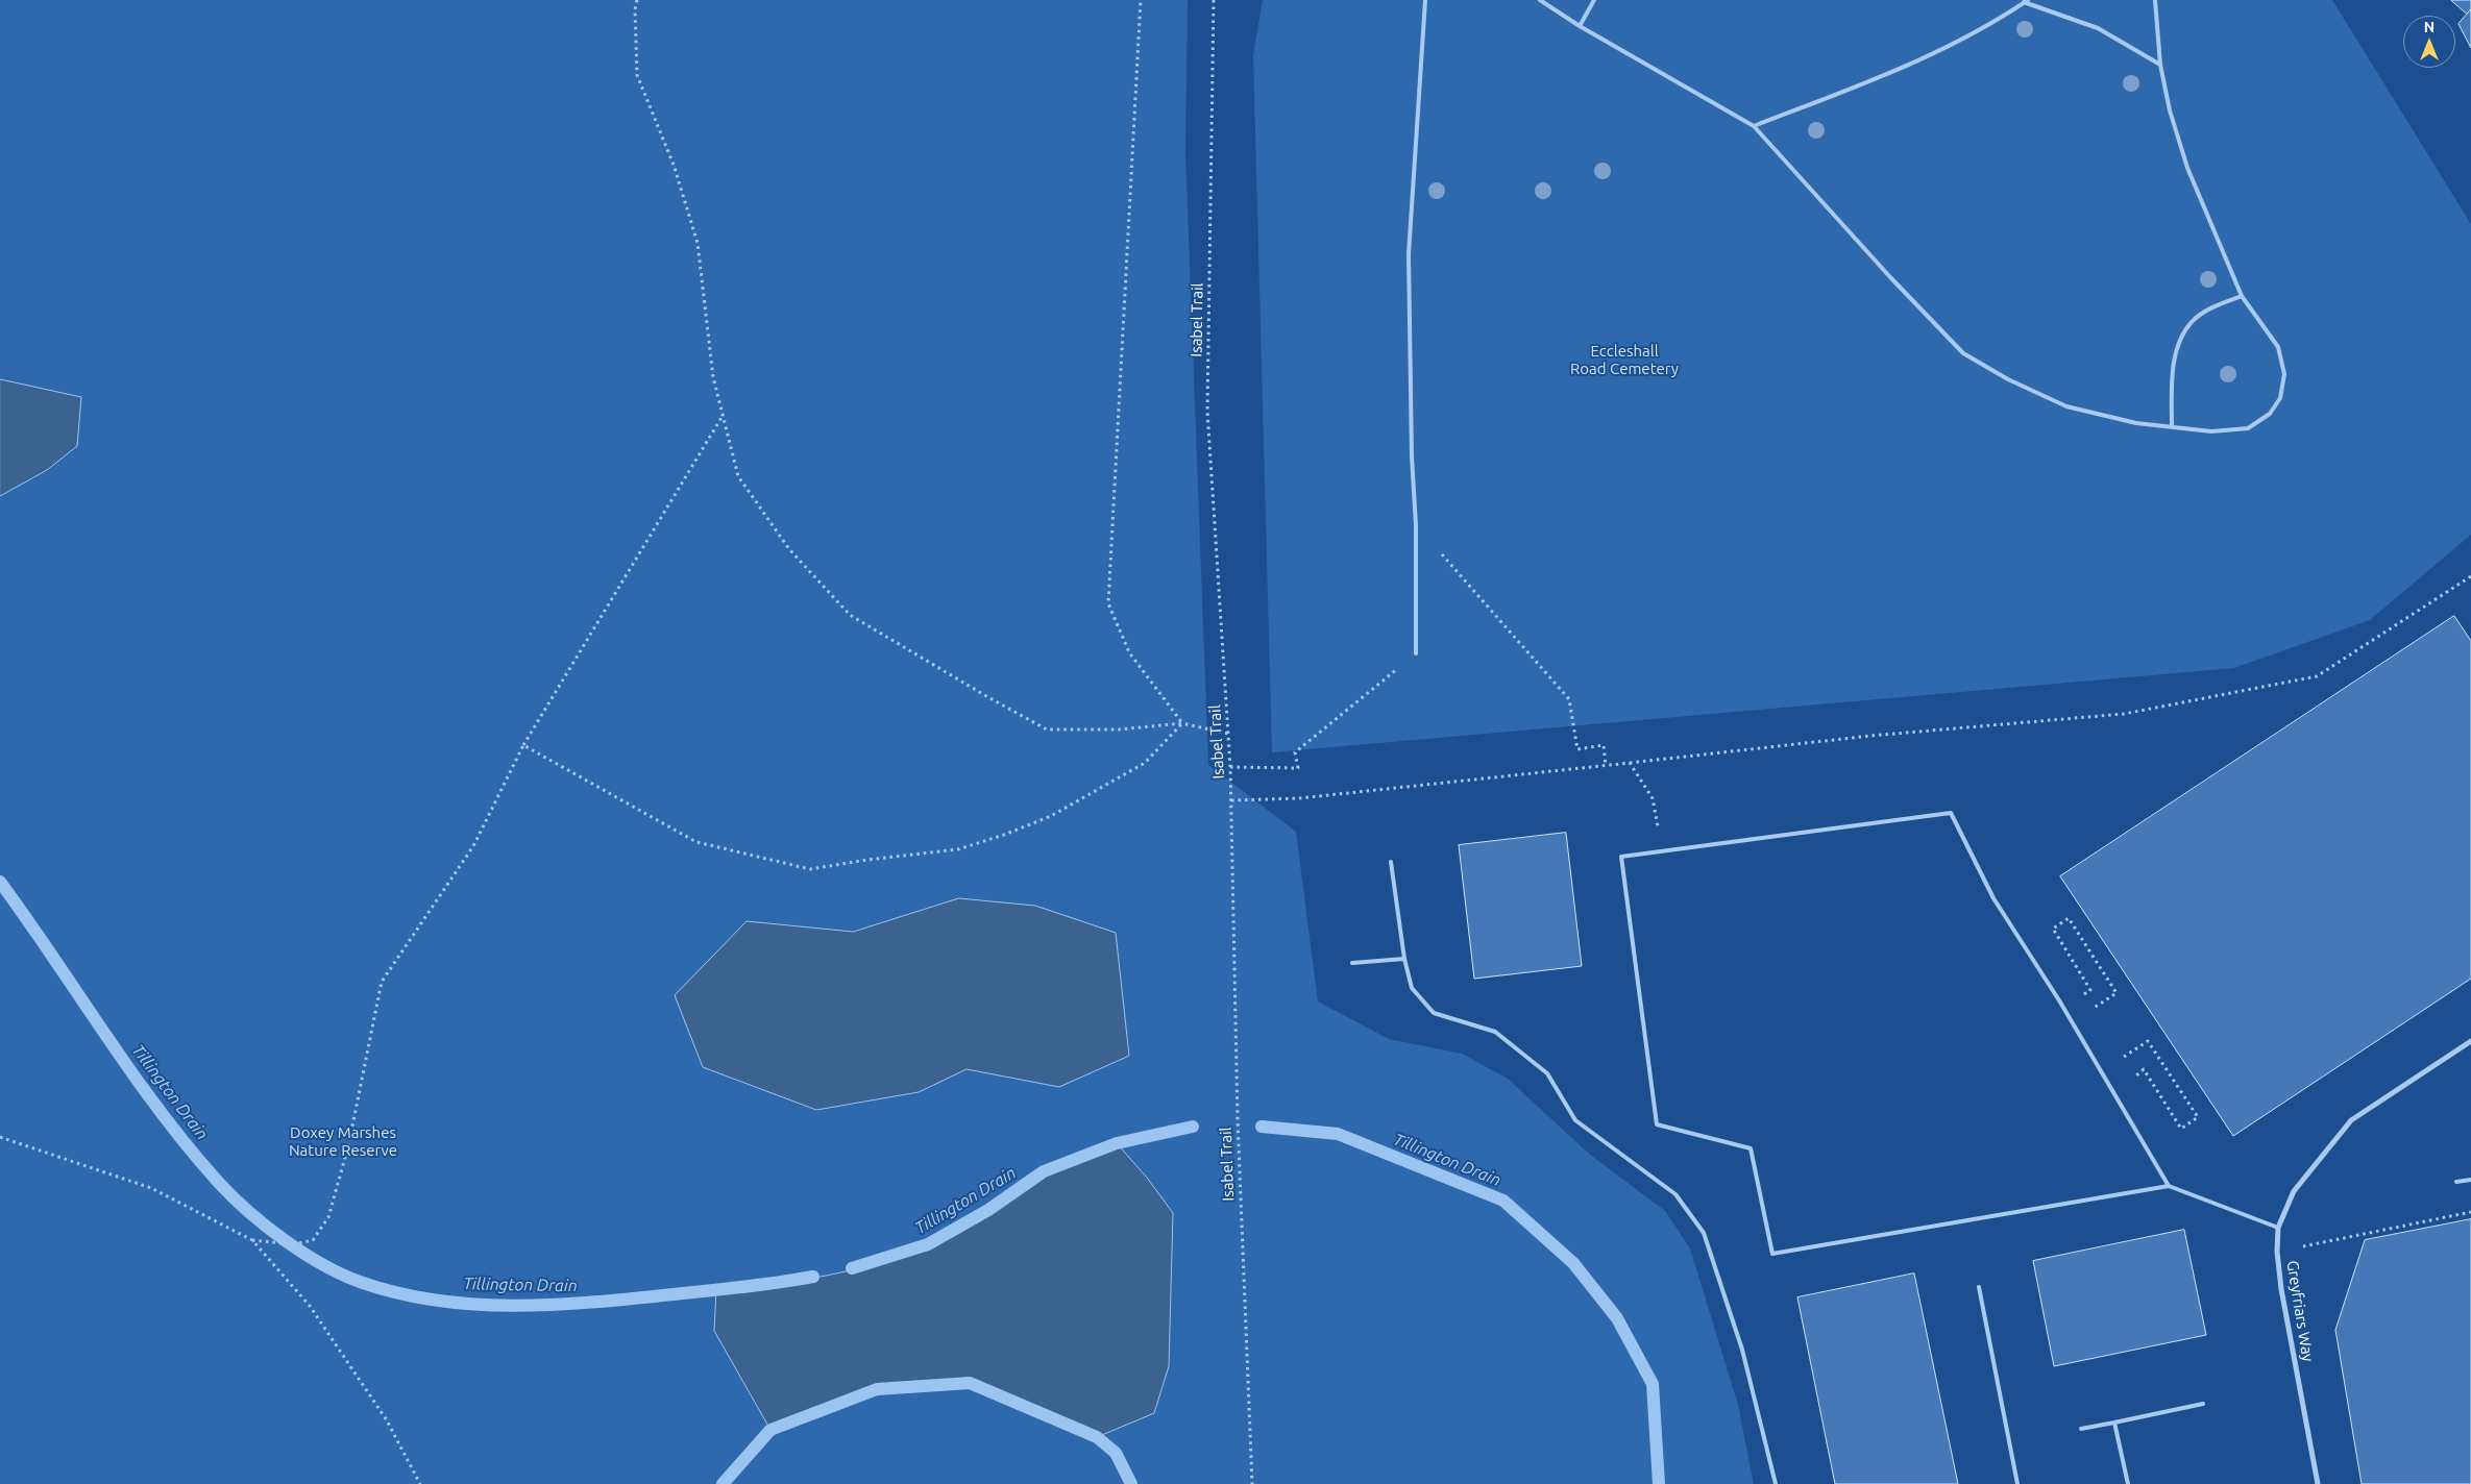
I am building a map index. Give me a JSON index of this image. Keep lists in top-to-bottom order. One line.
{"streets":{"street":["Greyfriars Way"],"path":["Isabel Trail"]},"water":["Tillington Drain"],"parks":["Eccleshall Road Cemetery","Doxey Marshes Nature Reserve"],"north":"top"}
